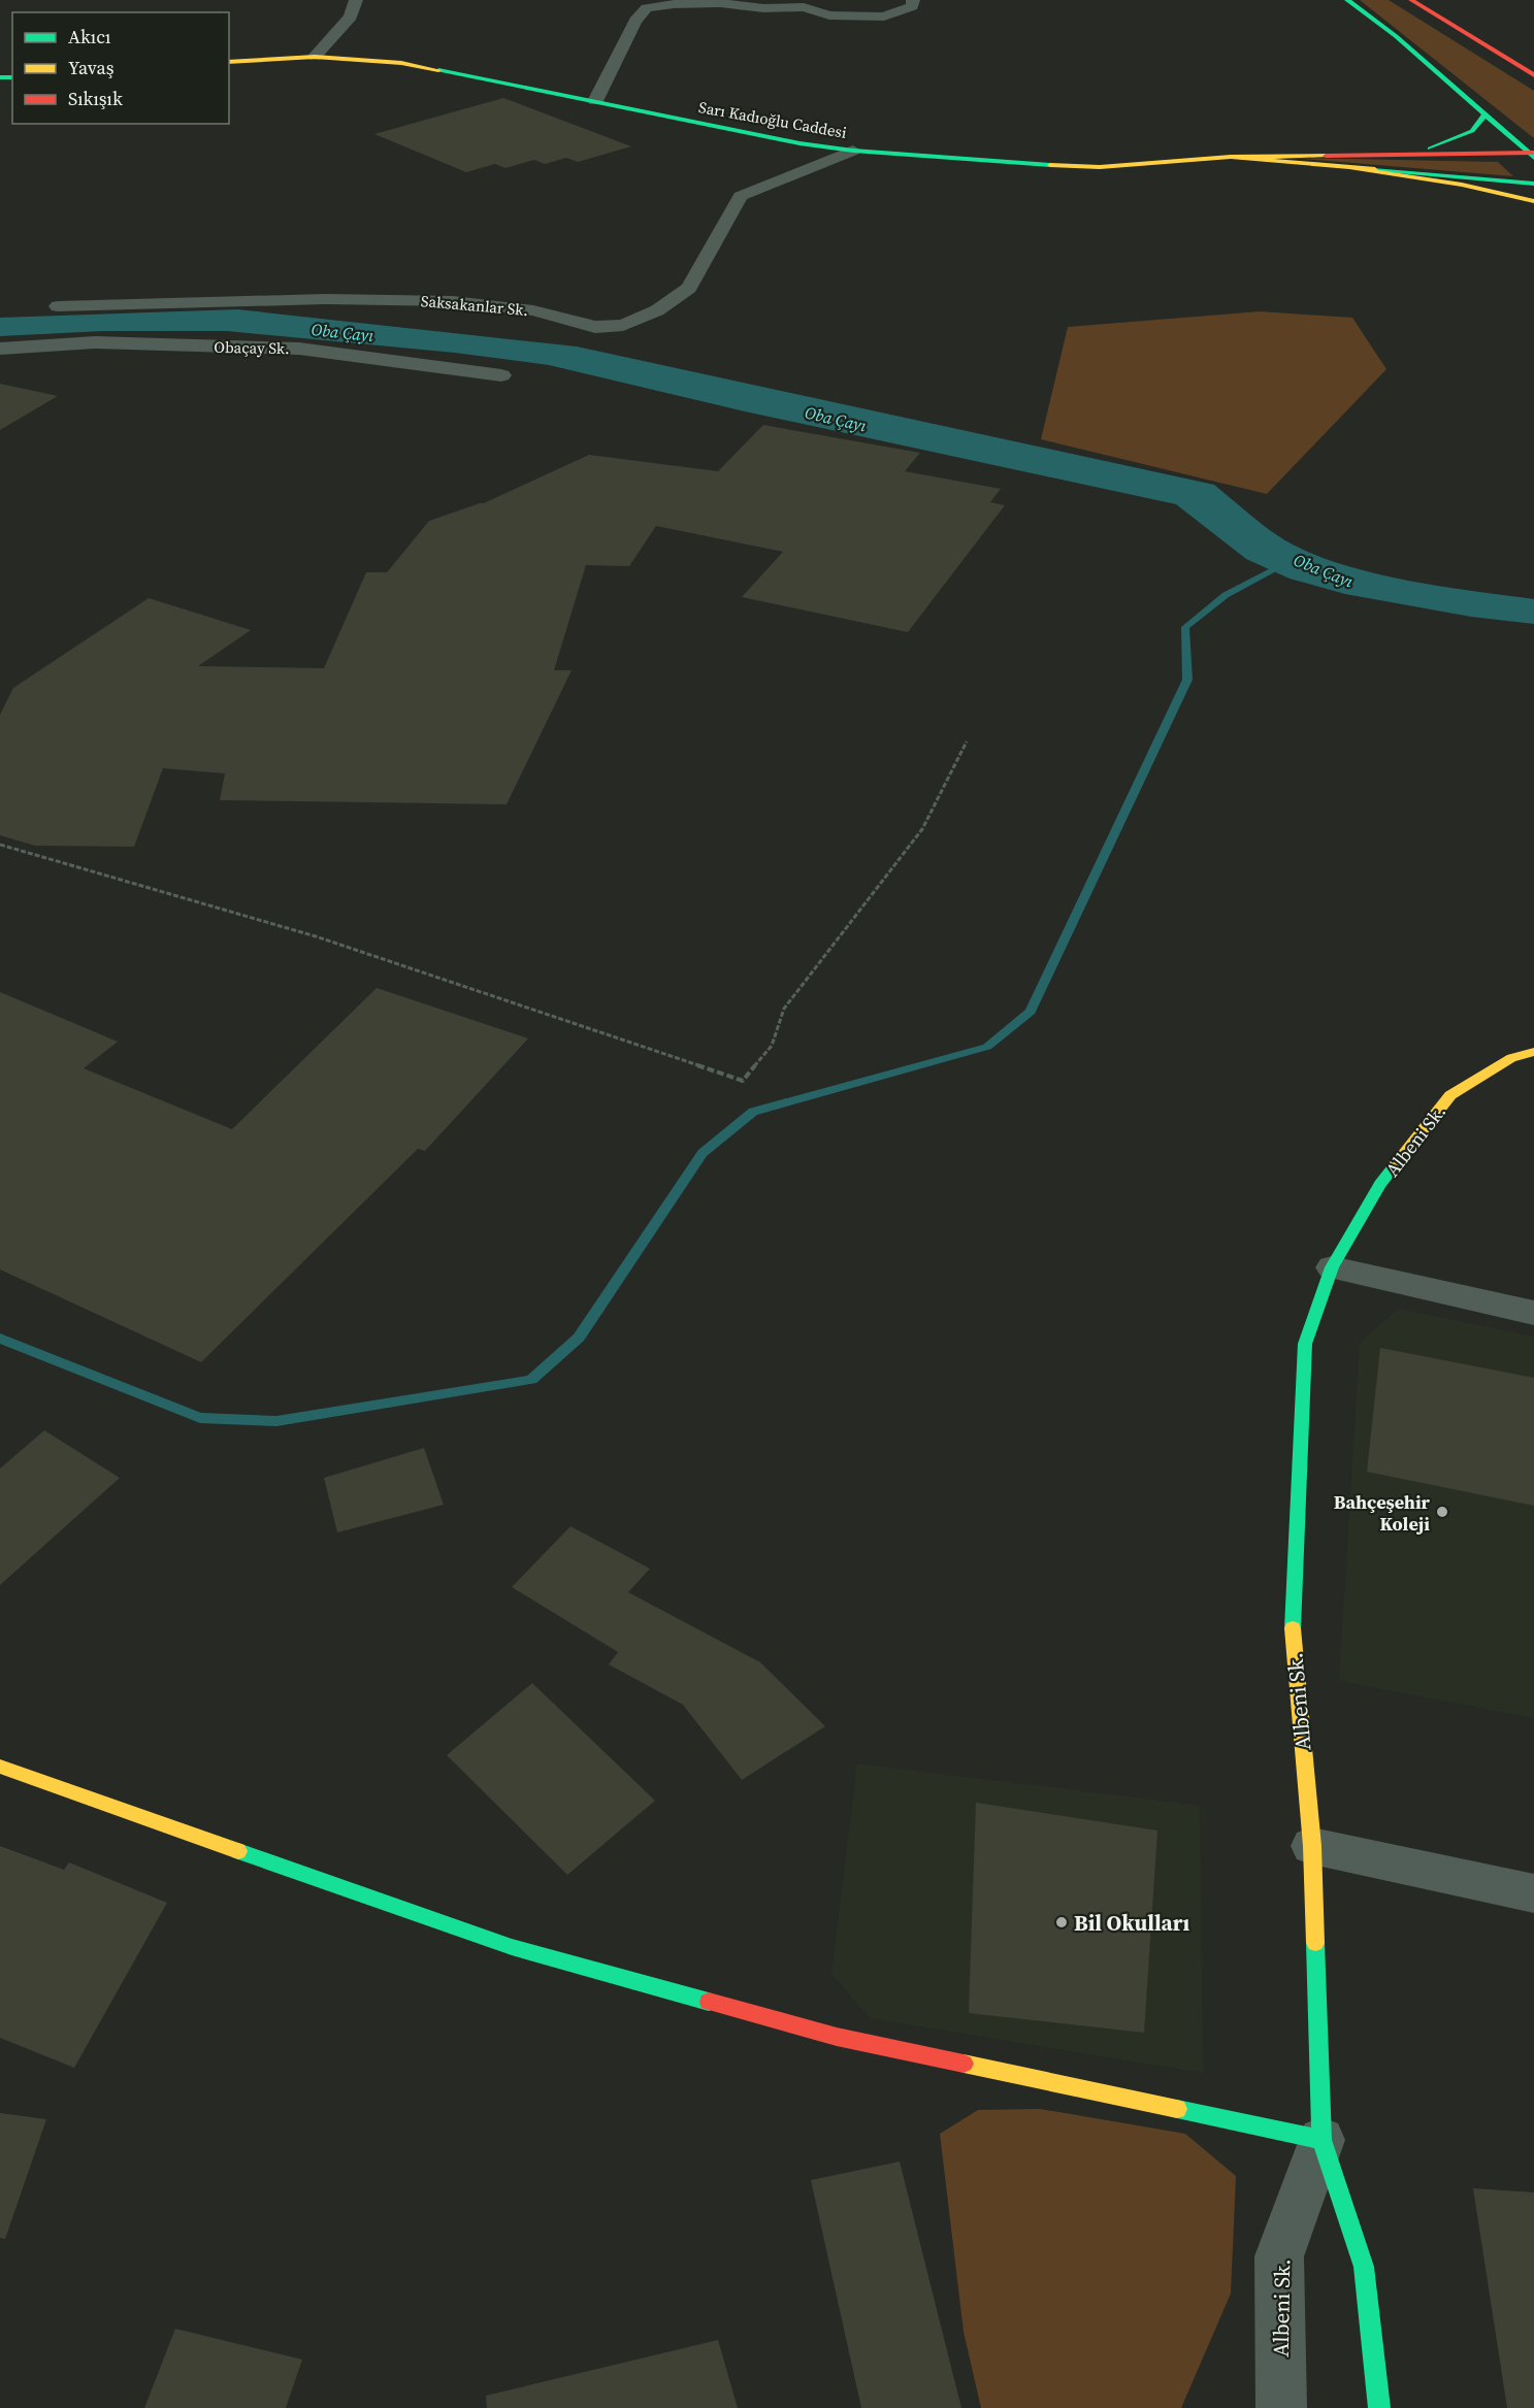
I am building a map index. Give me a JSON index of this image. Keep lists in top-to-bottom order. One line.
{"streets":{"main road":["Sarı Kadıoğlu Caddesi","Albeni Sk."],"street":["Saksakanlar Sk.","Obaçay Sk."]},"crossings":[["Sarı Kadıoğlu Caddesi","Saksakanlar Sk."]],"water":["Oba Çayı"],"places":["Bahçeşehir Koleji","Bil Okulları"],"legend":["Akıcı","Yavaş","Sıkışık"]}
